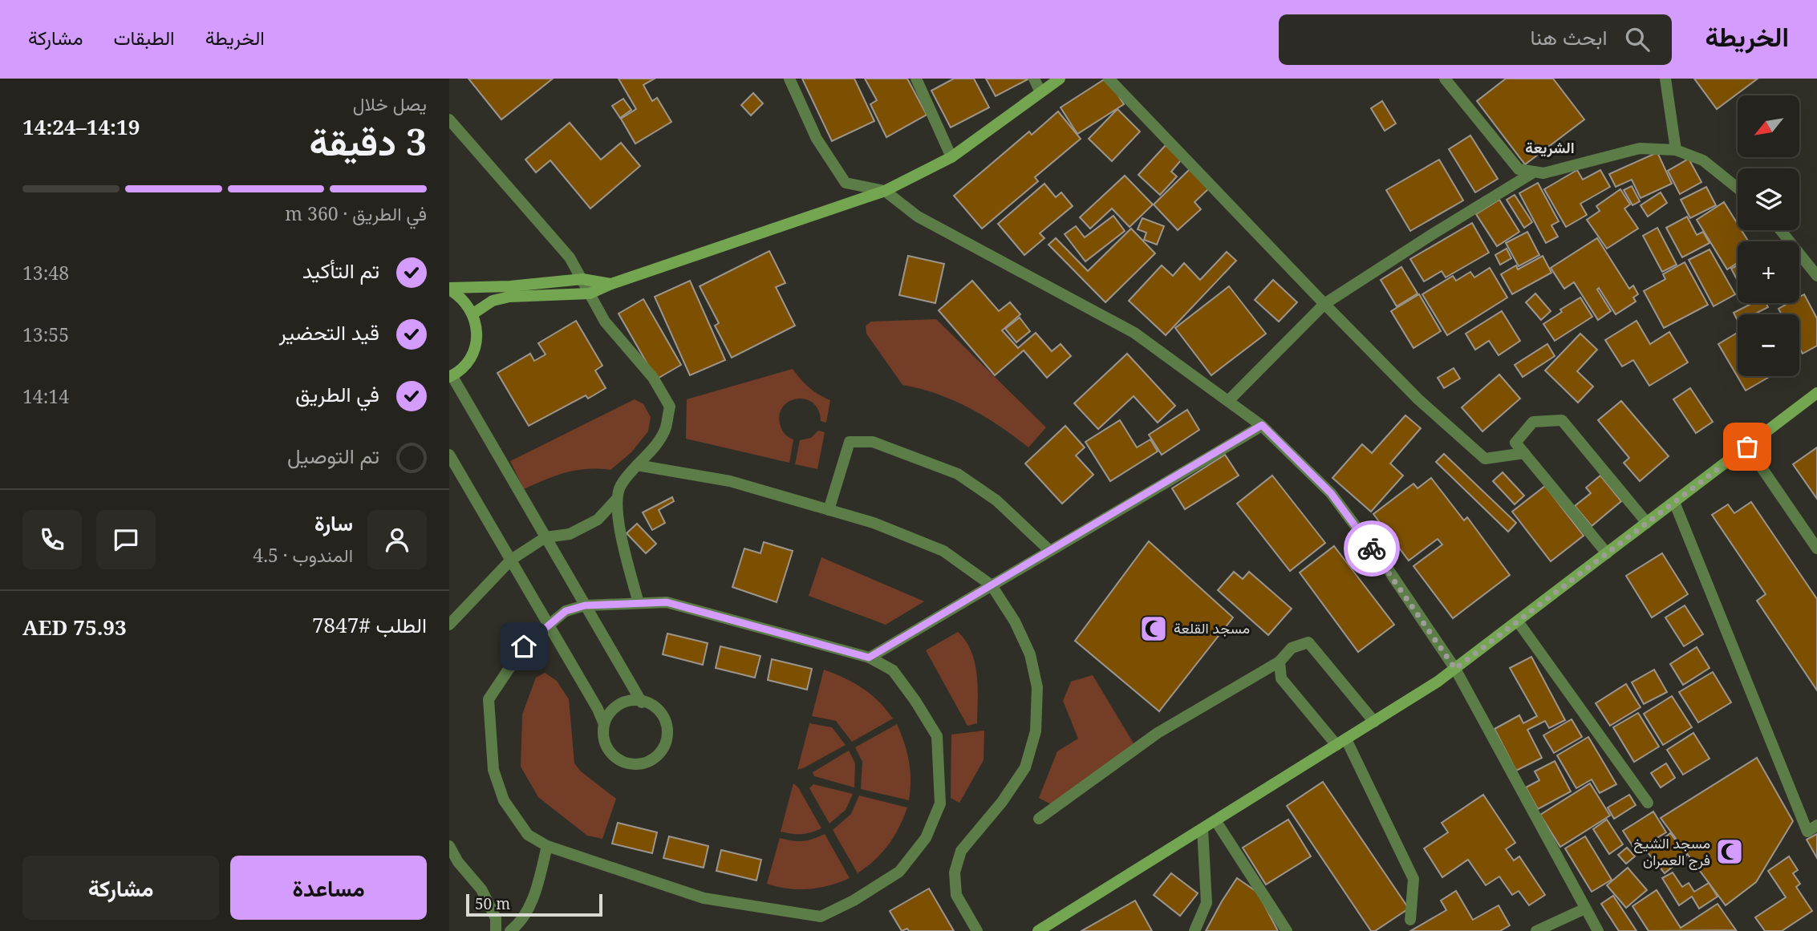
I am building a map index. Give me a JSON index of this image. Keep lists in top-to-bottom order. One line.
{"districts":["الشريعة"],"places":{"mosque":["مسجد القلعة","مسجد الشيخ فرج العمران"]},"scale_bar":"50 m","north":"bottom left","page":{"header":"الخريطة","search":"ابحث هنا","nav":["الخريطة","الطبقات","مشاركة"],"heading":["3 دقيقة","يصل خلال","14:19–14:24"],"panel":["سارة","المندوب · 4.5","الطلب #7847","AED 75.93"],"map_buttons":["+","−"],"bar":"في الطريق · 360 m","list":[["تم التأكيد","13:48"],["قيد التحضير","13:55"],["في الطريق","14:14"],"تم التوصيل"],"buttons":["مساعدة","مشاركة"],"scale":"50 m"}}
